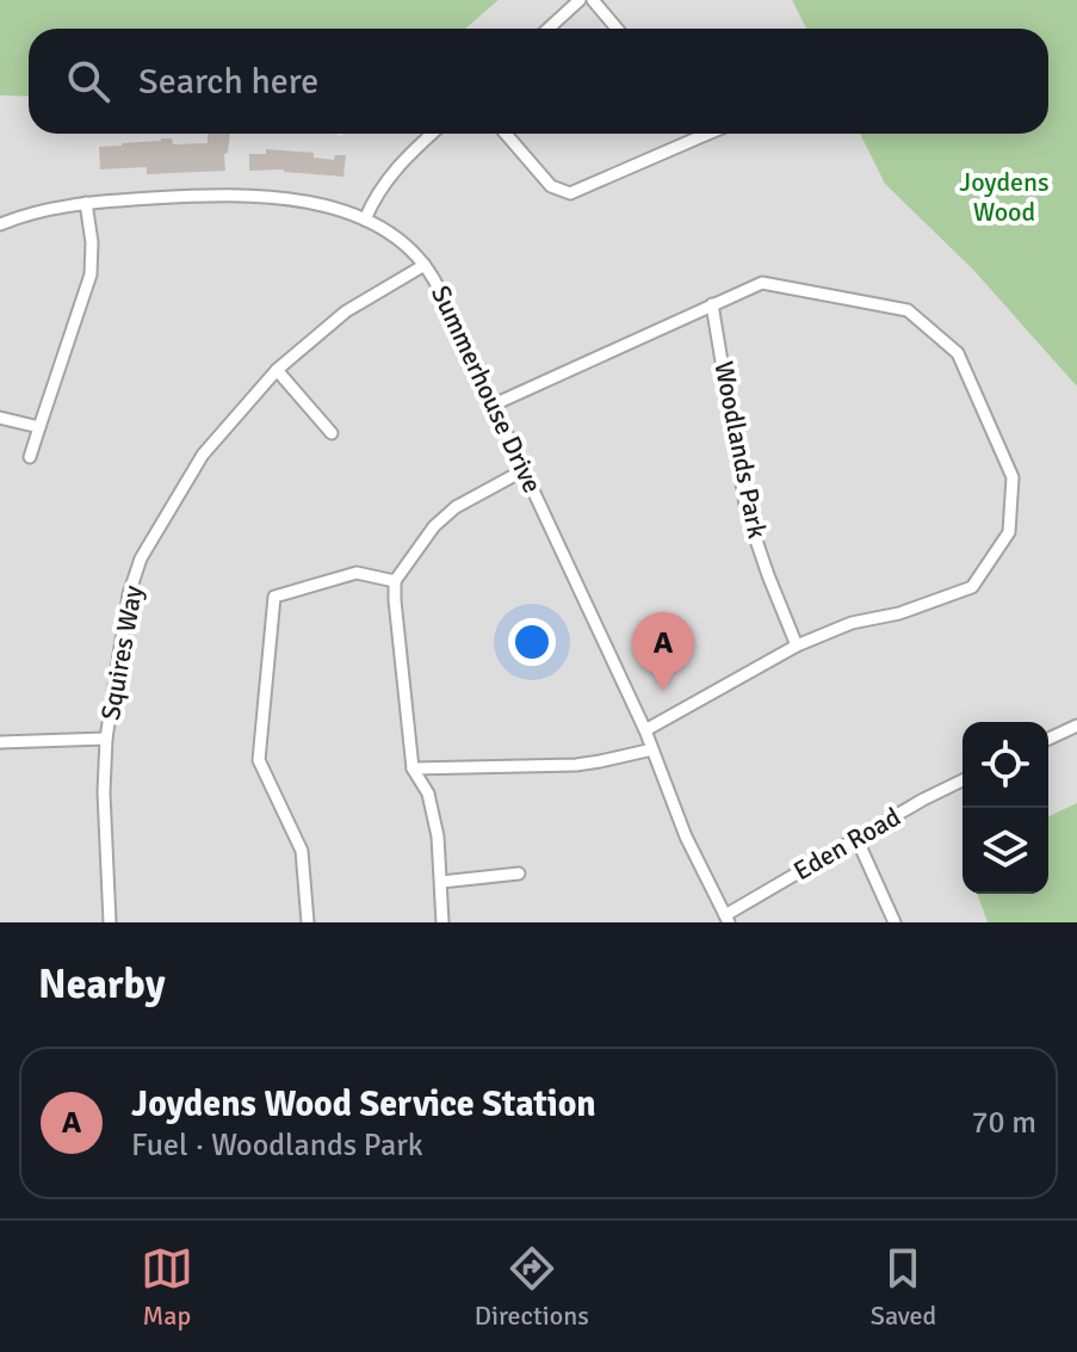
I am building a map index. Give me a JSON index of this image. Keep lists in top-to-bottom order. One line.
{"streets":{"street":["Summerhouse Drive","Woodlands Park","Squires Way","Eden Road"]},"crossings":[["Summerhouse Drive","Squires Way"],["Summerhouse Drive","Eden Road"]],"parks":["Joydens Wood"],"page":{"search":"Search here","pins":"A","heading":"Nearby","list":[{"mark":"A","name":"Joydens Wood Service Station","note":"Fuel · Woodlands Park","value":"70 m"}],"nav":["Map","Directions","Saved"]}}
